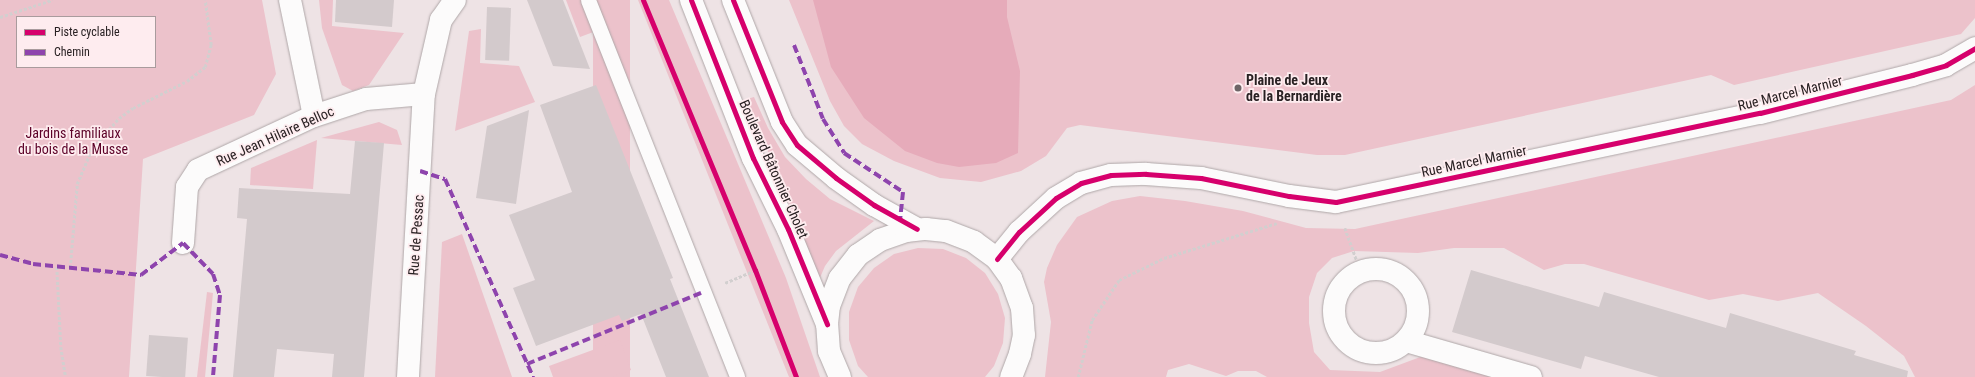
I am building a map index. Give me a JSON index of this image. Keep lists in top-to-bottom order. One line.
{"streets":{"street":["Rue Marcel Marnier","Rue Jean Hilaire Belloc","Boulevard Bâtonnier Cholet","Rue de Pessac"]},"crossings":[["Rue Jean Hilaire Belloc","Rue de Pessac"]],"parks":["Jardins familiaux du bois de la Musse"],"places":["Plaine de Jeux de la Bernardière"],"legend":["Piste cyclable","Chemin"]}
